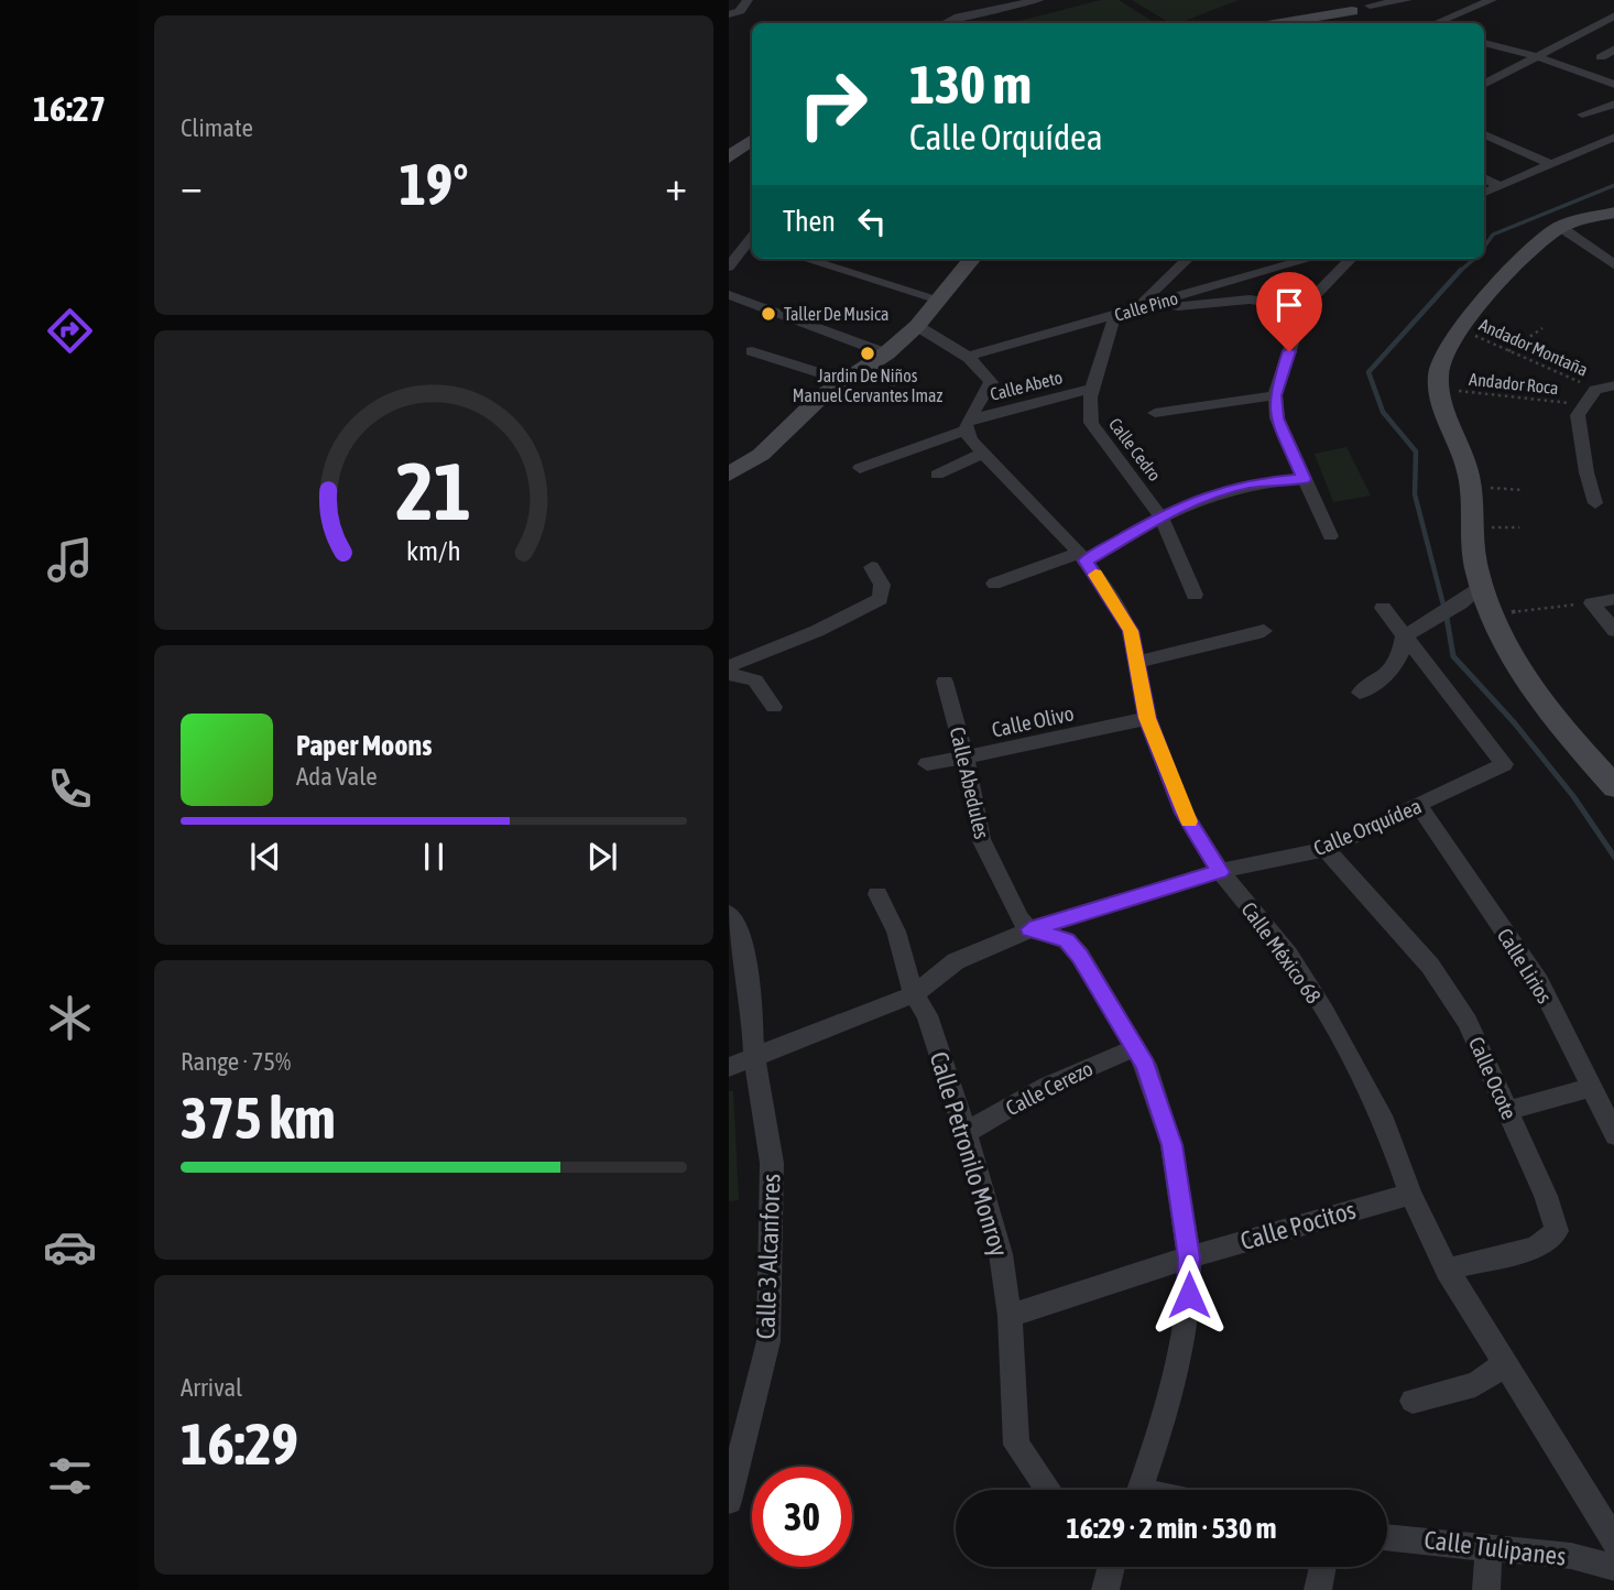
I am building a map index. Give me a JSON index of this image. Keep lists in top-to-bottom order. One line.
{"streets":{"street":["Calle Pino","Calle Abeto","Calle Cedro","Calle Olivo","Calle Abedules","Calle Orquídea","Calle México 68","Calle Lirios","Calle Ocote","Calle Cerezo","Calle Petronilo Monroy","Calle Pocitos","Calle 3 Alcanfores","Calle Tulipanes"],"path":["Andador Montaña","Andador Roca"]},"crossings":[["Calle Pino","Calle Cedro"],["Calle Abeto","Calle Cedro"],["Calle Abeto","Calle México 68"],["Calle Olivo","Calle Abedules"],["Calle Olivo","Calle México 68"],["Calle Abedules","Calle Orquídea"],["Calle Orquídea","Calle México 68"],["Calle Orquídea","Calle Lirios"],["Calle Orquídea","Calle Ocote"],["Calle Orquídea","Calle Petronilo Monroy"],["Calle Orquídea","Calle 3 Alcanfores"],["Calle México 68","Calle Ocote"],["Calle México 68","Calle Pocitos"],["Calle Cerezo","Calle Petronilo Monroy"],["Calle Petronilo Monroy","Calle Pocitos"]],"places":["Taller De Musica","Jardin De Niños Manuel Cervantes Imaz"],"page":{"tabs":"16:27","tile":["Climate",["Range · 75%","375 km"],["Arrival","16:29"]],"turn":["130 m","Calle Orquídea"],"heat":["−","19°","+"],"then":"Then","song":["Paper Moons","Ada Vale"],"limit":"30","trip":"16:29 · 2 min · 530 m","gauge":["21","km/h"]}}
